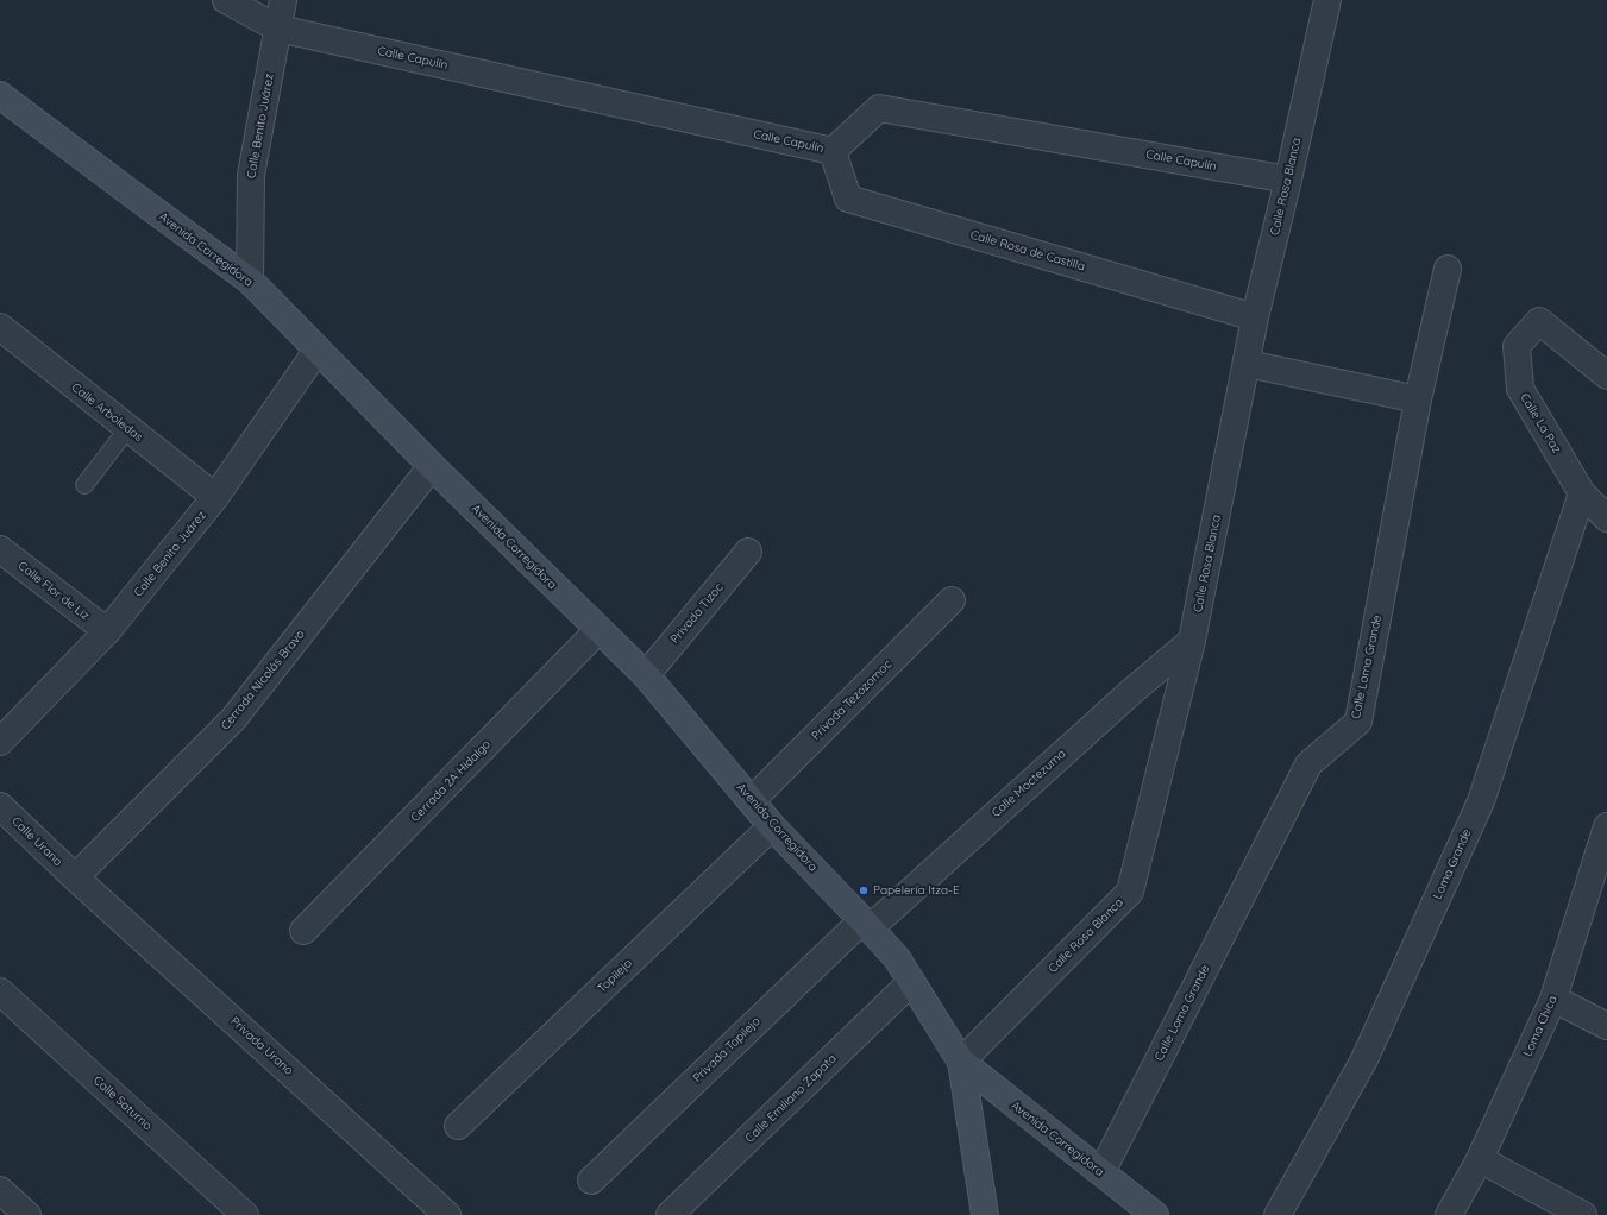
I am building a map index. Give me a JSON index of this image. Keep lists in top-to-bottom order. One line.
{"streets":{"main road":["Avenida Corregidora"],"street":["Calle Capulín","Calle Benito Juárez","Calle Rosa Blanca","Calle Rosa de Castilla","Calle Arboledas","Calle La Paz","Calle Flor de Liz","Privada Tizoc","Calle Loma Grande","Cerrada Nicolás Bravo","Privada Tezozomoc","Cerrada 2A Hidalgo","Calle Moctezuma","Calle Urano","Loma Grande","Topilejo","Loma Chica","Privada Urano","Privada Topilejo","Calle Emiliano Zapata","Calle Saturno"]},"crossings":[["Calle Capulín","Calle Benito Juárez"],["Calle Capulín","Calle Rosa Blanca"],["Calle Capulín","Calle Rosa de Castilla"],["Calle Benito Juárez","Avenida Corregidora"],["Calle Benito Juárez","Calle Arboledas"],["Calle Benito Juárez","Calle Flor de Liz"],["Calle Rosa Blanca","Avenida Corregidora"],["Calle Rosa Blanca","Calle Rosa de Castilla"],["Calle Rosa Blanca","Calle Moctezuma"],["Avenida Corregidora","Privada Tizoc"],["Avenida Corregidora","Calle Loma Grande"],["Avenida Corregidora","Cerrada Nicolás Bravo"],["Avenida Corregidora","Privada Tezozomoc"],["Avenida Corregidora","Cerrada 2A Hidalgo"],["Avenida Corregidora","Calle Moctezuma"],["Avenida Corregidora","Topilejo"],["Avenida Corregidora","Privada Topilejo"],["Avenida Corregidora","Calle Emiliano Zapata"],["Calle La Paz","Loma Grande"],["Cerrada Nicolás Bravo","Calle Urano"],["Cerrada Nicolás Bravo","Privada Urano"],["Calle Moctezuma","Privada Topilejo"],["Calle Urano","Privada Urano"]],"places":["Papelería Itza-E"]}
